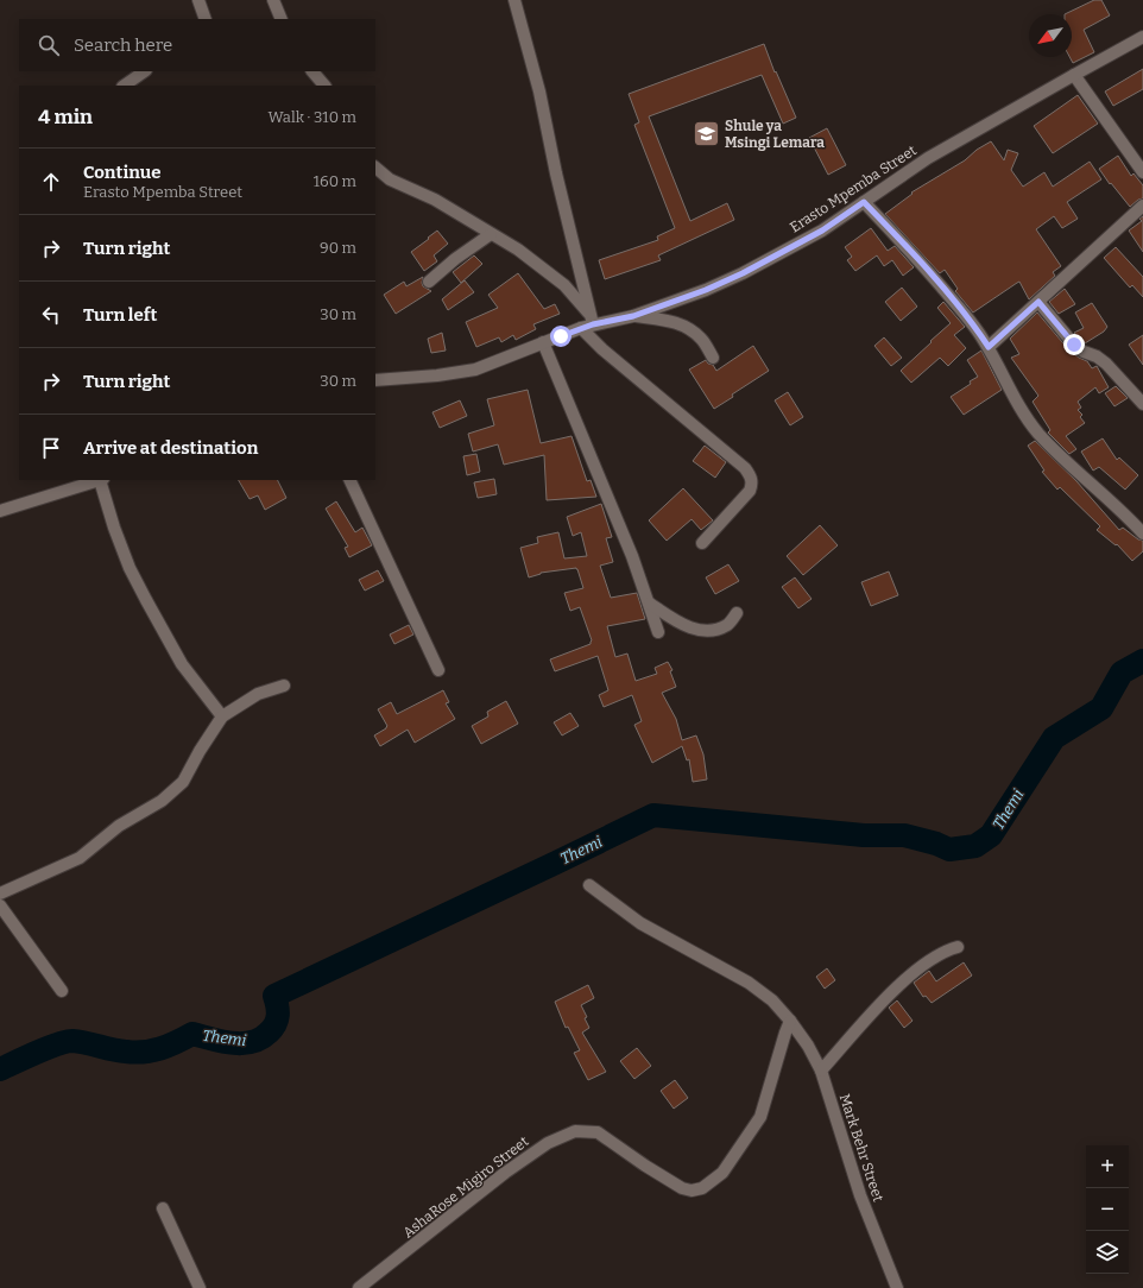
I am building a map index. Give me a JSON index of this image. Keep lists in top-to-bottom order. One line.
{"streets":{"street":["Erasto Mpemba Street","Mark Behr Street","AshaRose Migiro Street"]},"crossings":[["Mark Behr Street","AshaRose Migiro Street"]],"water":["Themi"],"places":{"school or university":["Shule ya Msingi Lemara"]},"north":"bottom left","page":{"search":"Search here","heading":["4 min","Walk · 310 m"],"list":[["Continue","Erasto Mpemba Street","160 m"],["Turn right","90 m"],["Turn left","30 m"],["Turn right","30 m"],"Arrive at destination"],"map_buttons":["+","−"]}}
